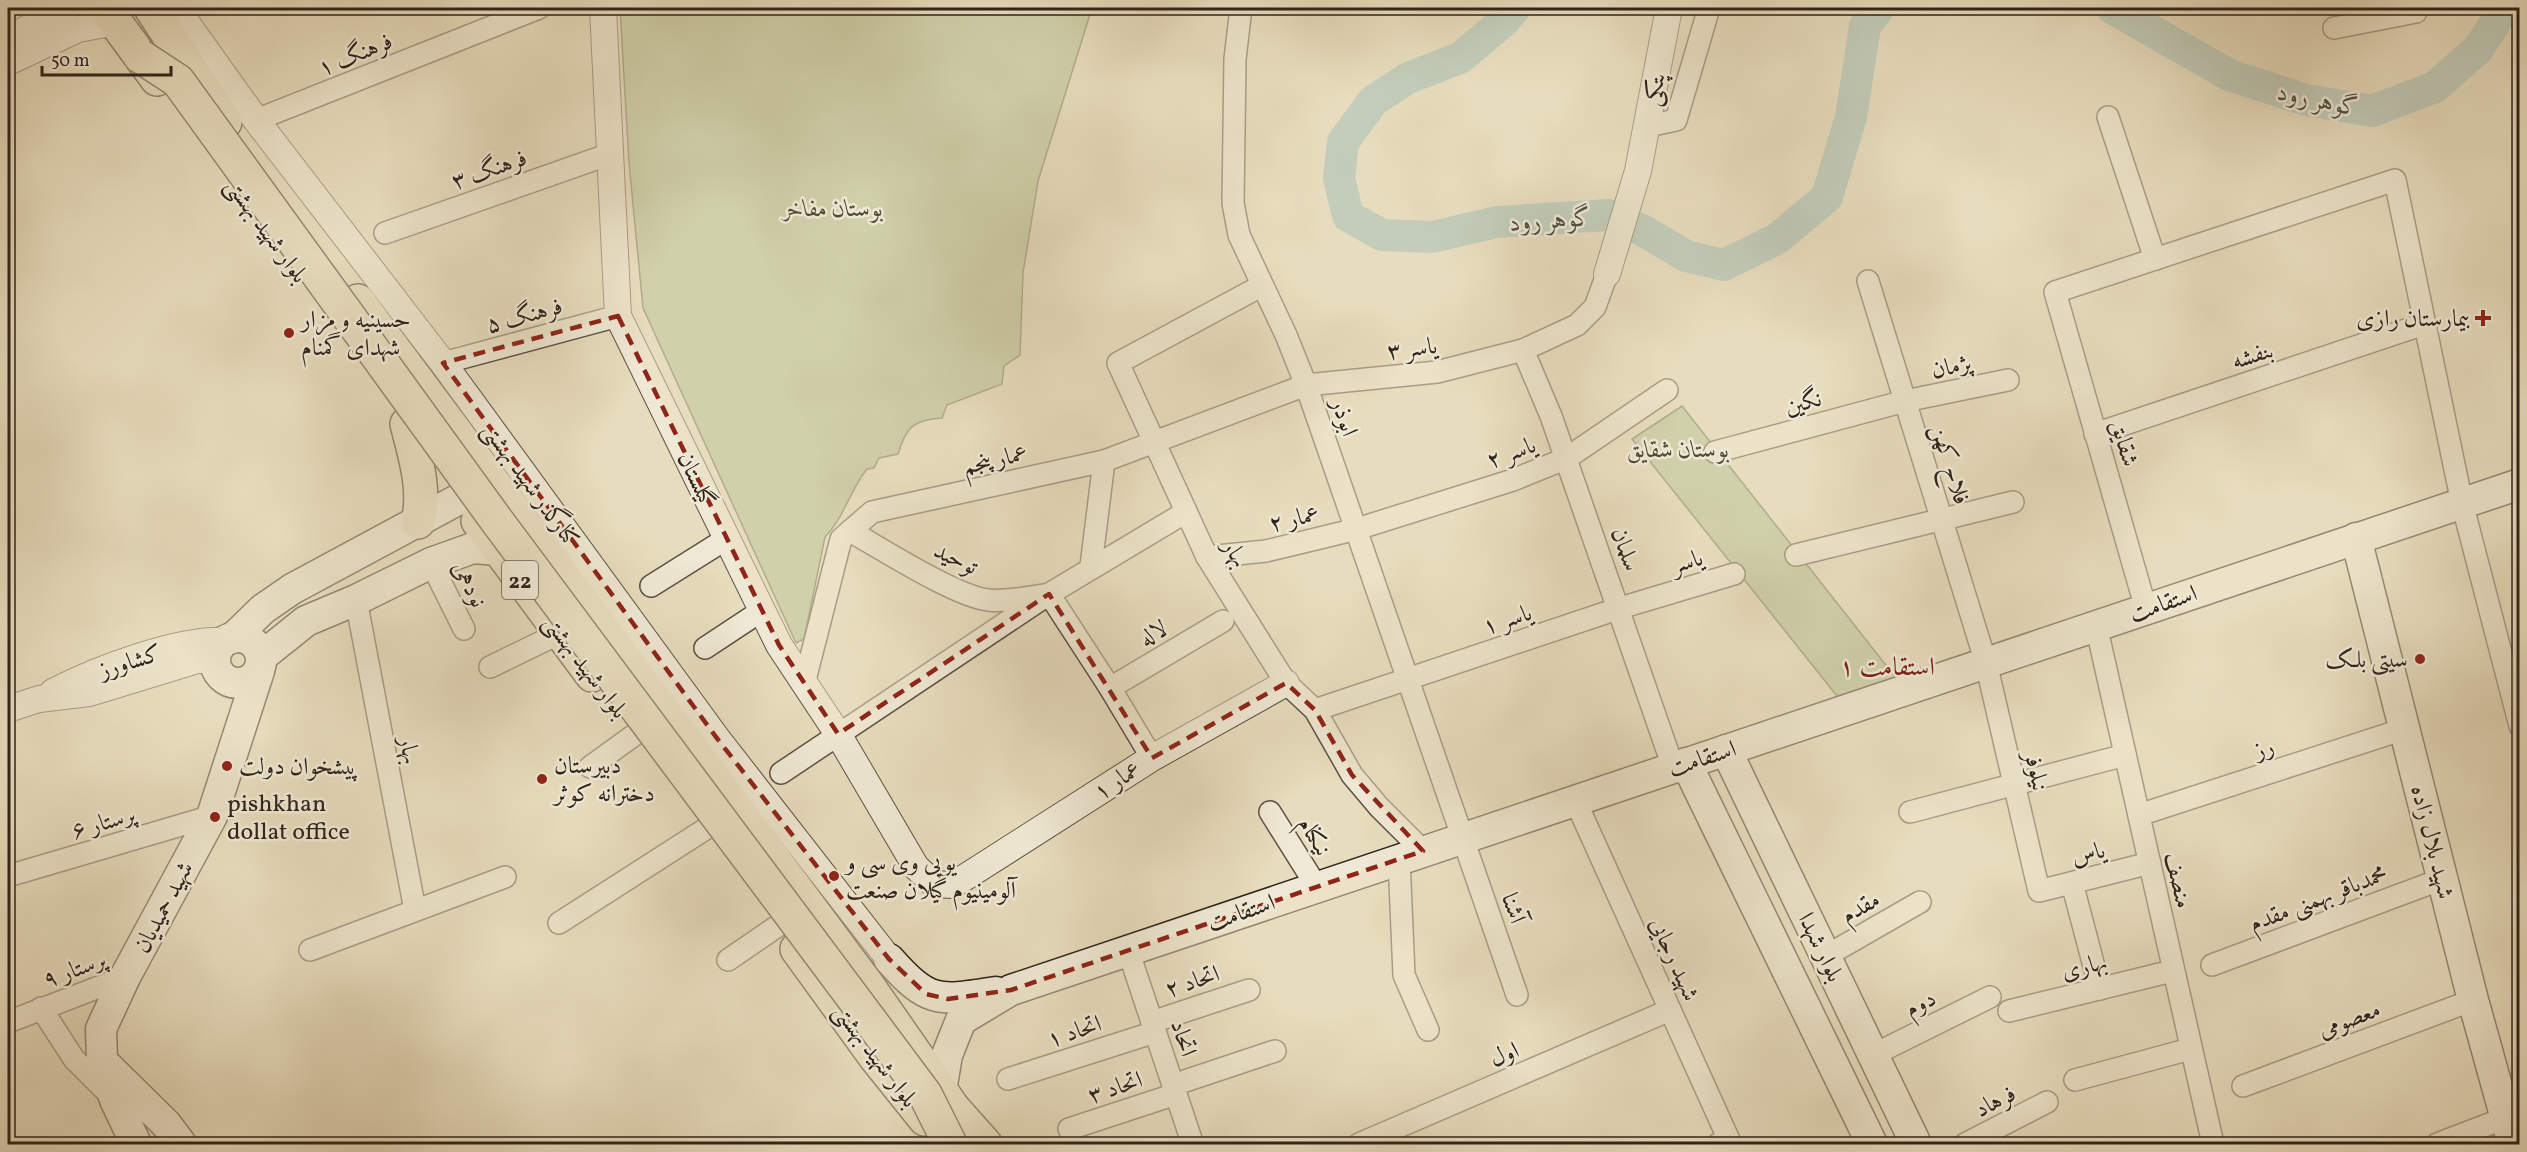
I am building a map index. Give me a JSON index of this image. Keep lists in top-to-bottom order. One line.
{"streets":{"highway":["بلوار شهید بهشتی","22"],"main road":["استقامت","شهید بلال زاده","شهید حمیدیان","بلوار شهدا"],"street":["فرهنگ ۱","پتکی","فرهنگ ۳","فرهنگ ۵","یاسر ۳","بنفشه","پژمان","نگین","ابوذر","شقایق","یاسر ۲","عمار پنجم","فلاح کهن","گیلستان","کنارگذر شهید بهشتی","عمار ۲","سلمان","بهار","توحید","یاسر","نودهی","یاسر ۱","لاله","کشاورز","رز","نیلوفر","عمار ۱","پرستار ۶","نیکنام","یاس","منصف","محمدباقر بهمنی مقدم","مقدم","آشنا","شهید رجایی","بهاری","پرستار ۹","اتحاد ۲","دوم","معصومی","اتحاد ۱","اتحاد","اول","اتحاد ۳","فرهاد"]},"crossings":[["فرهنگ ۱","کنارگذر شهید بهشتی"],["فرهنگ ۳","گیلستان"],["بلوار شهید بهشتی","کنارگذر شهید بهشتی"],["بلوار شهید بهشتی","استقامت"],["فرهنگ ۵","گیلستان"],["فرهنگ ۵","کنارگذر شهید بهشتی"],["یاسر ۳","ابوذر"],["یاسر ۳","عمار پنجم"],["یاسر ۳","سلمان"],["بنفشه","شقایق"],["پژمان","نگین"],["پژمان","فلاح کهن"],["نگین","فلاح کهن"],["ابوذر","یاسر ۲"],["ابوذر","عمار پنجم"],["ابوذر","عمار ۲"],["ابوذر","بهار"],["ابوذر","استقامت"],["ابوذر","یاسر ۱"],["ابوذر","آشنا"],["شقایق","استقامت"],["یاسر ۲","عمار ۲"],["یاسر ۲","سلمان"],["عمار پنجم","گیلستان"],["عمار پنجم","بهار"],["عمار پنجم","توحید"],["فلاح کهن","استقامت"],["فلاح کهن","نیلوفر"],["گیلستان","عمار ۱"],["عمار ۲","بهار"],["سلمان","یاسر"],["سلمان","استقامت"],["سلمان","یاسر ۱"],["سلمان","بلوار شهدا"],["بهار","توحید"],["بهار","استقامت"],["بهار","عمار ۱"],["یاسر","یاسر ۱"],["استقامت","نیلوفر"],["استقامت","نیکنام"],["استقامت","شهید بلال زاده"],["استقامت","منصف"],["استقامت","آشنا"],["استقامت","بلوار شهدا"],["استقامت","شهید رجایی"],["استقامت","اتحاد"],["کشاورز","شهید حمیدیان"],["رز","شهید بلال زاده"],["رز","منصف"],["نیلوفر","یاس"],["پرستار ۶","شهید حمیدیان"],["شهید بلال زاده","محمدباقر بهمنی مقدم"],["شهید بلال زاده","معصومی"],["یاس","منصف"],["منصف","بهاری"],["شهید حمیدیان","پرستار ۹"],["مقدم","بلوار شهدا"],["بلوار شهدا","دوم"],["شهید رجایی","اول"],["اتحاد ۲","اتحاد ۱"],["اتحاد ۲","اتحاد"],["اتحاد ۱","اتحاد"],["اتحاد","اتحاد ۳"]],"districts":["استقامت ۱"],"water":["گوهر رود"],"parks":["بوستان مفاخر","بوستان شقایق"],"places":{"health":["بیمارستان رازی"],"other":["حسینیه و مزار شهدای گمنام","سیتی بلک","پیشخوان دولت","دبیرستان دخترانه کوثر","pishkhan dollat office","یوپی وی سی و آلومینیوم گیلان صنعت"]},"scale_bar":"50 m"}
